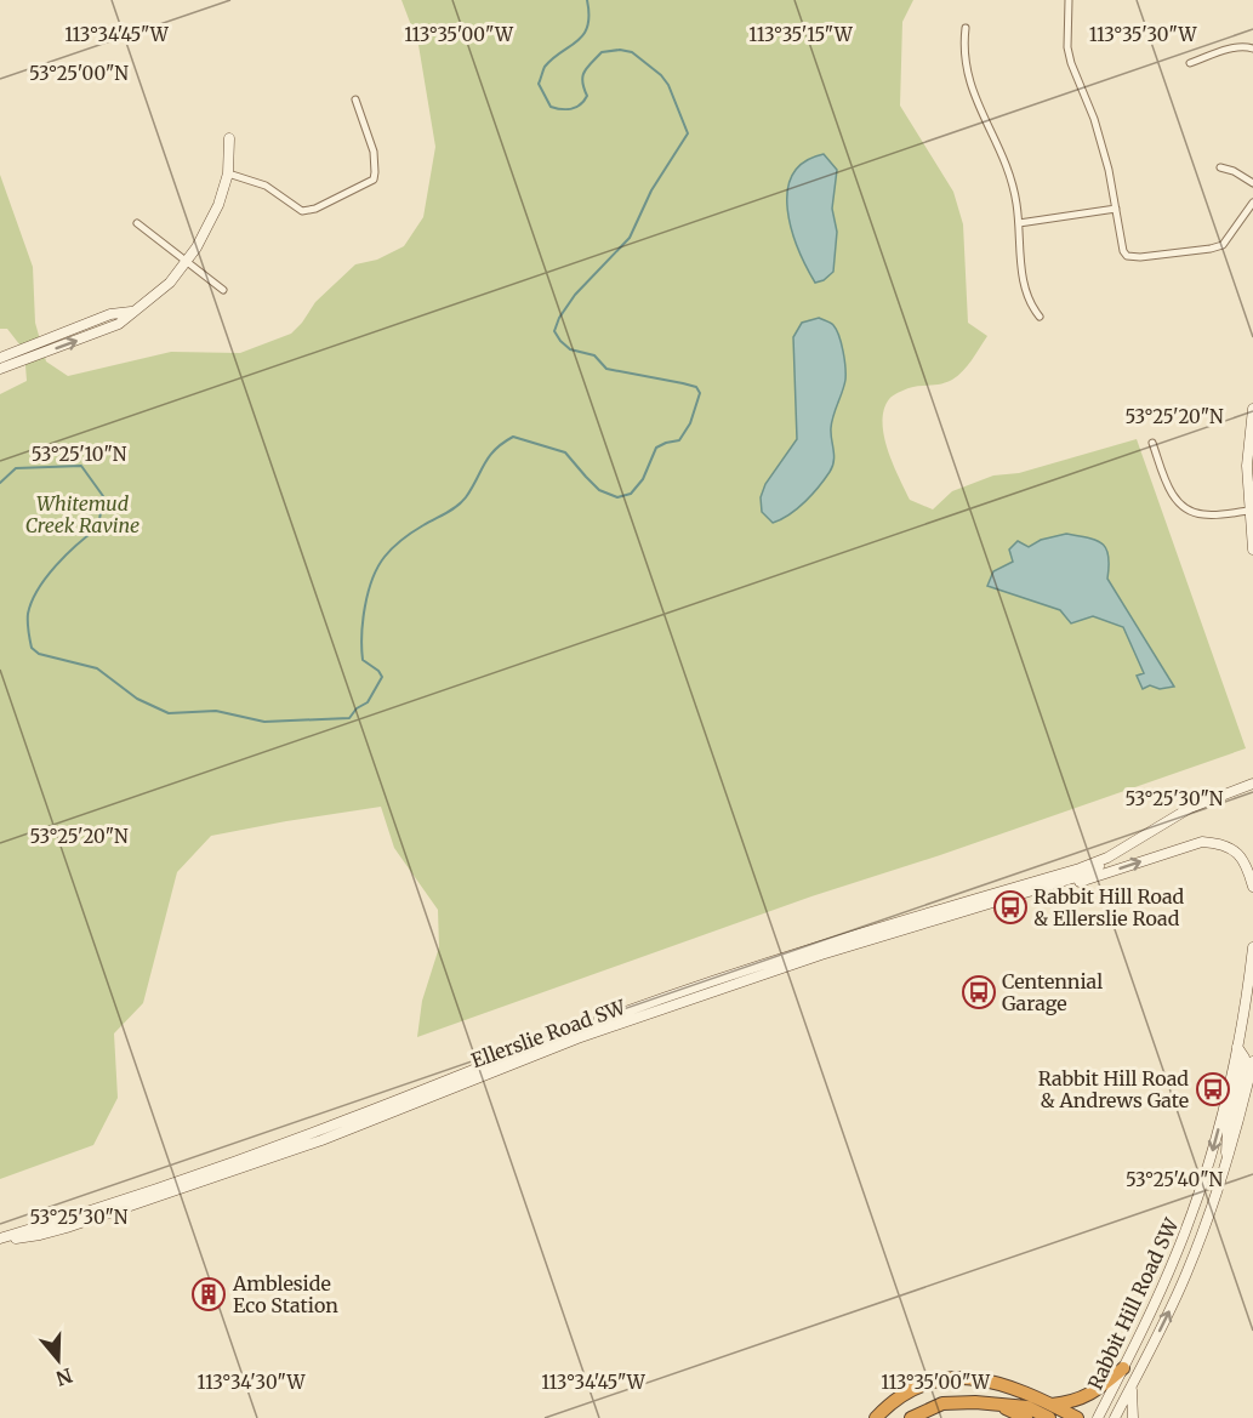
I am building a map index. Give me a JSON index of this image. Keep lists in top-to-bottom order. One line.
{"streets":{"main road":["Ellerslie Road SW","Rabbit Hill Road SW"]},"parks":["Whitemud Creek Ravine"],"places":{"bus stop":["Rabbit Hill Road & Ellerslie Road","Centennial Garage","Rabbit Hill Road & Andrews Gate"],"building":["Ambleside Eco Station"]},"north":"bottom","coordinates":["113°34'45\"W","113°35'00\"W","113°35'15\"W","113°35'30\"W","53°25'00\"N","53°25'20\"N","53°25'10\"N","53°25'30\"N","53°25'40\"N","113°34'30\"W"]}
